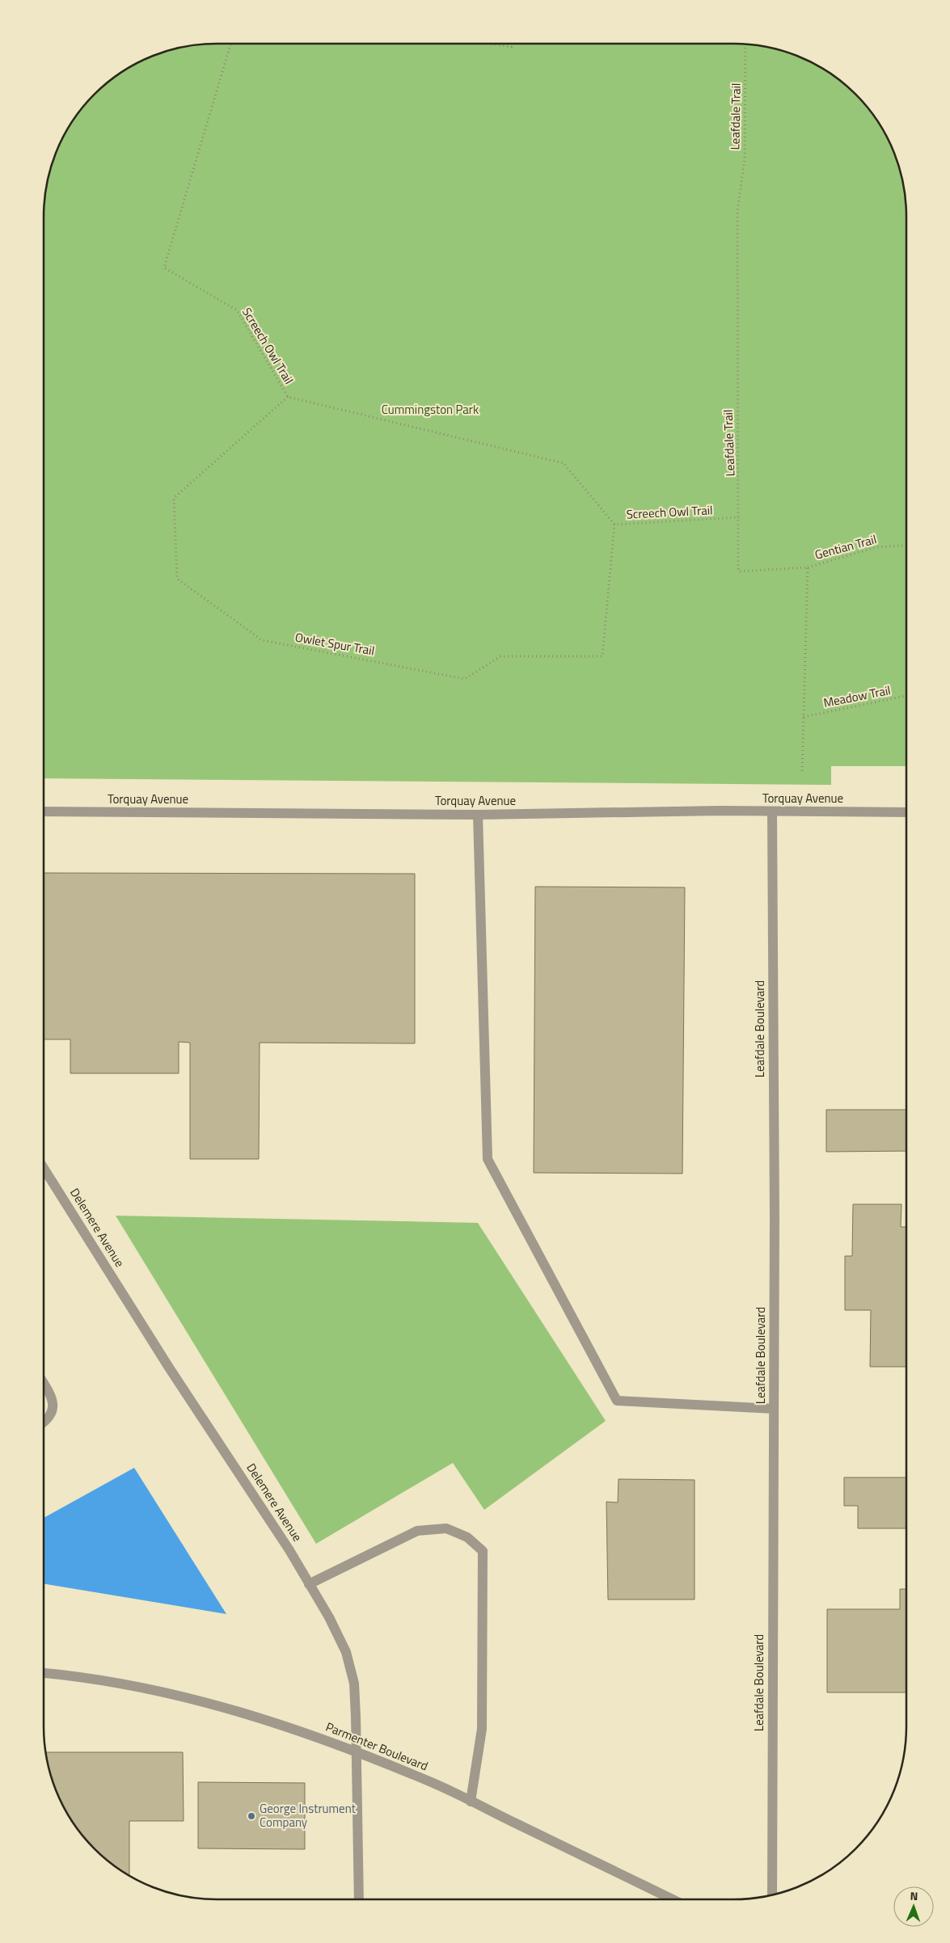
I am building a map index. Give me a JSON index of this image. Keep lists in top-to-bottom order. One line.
{"streets":{"street":["Torquay Avenue","Leafdale Boulevard","Delemere Avenue","Parmenter Boulevard"],"path":["Leafdale Trail","Screech Owl Trail","Gentian Trail","Owlet Spur Trail","Meadow Trail"]},"crossings":[["Leafdale Trail","Screech Owl Trail"],["Leafdale Trail","Gentian Trail"],["Screech Owl Trail","Owlet Spur Trail"],["Torquay Avenue","Leafdale Boulevard"],["Delemere Avenue","Parmenter Boulevard"]],"parks":["Cummingston Park"],"places":["George Instrument Company"],"north":"top"}
